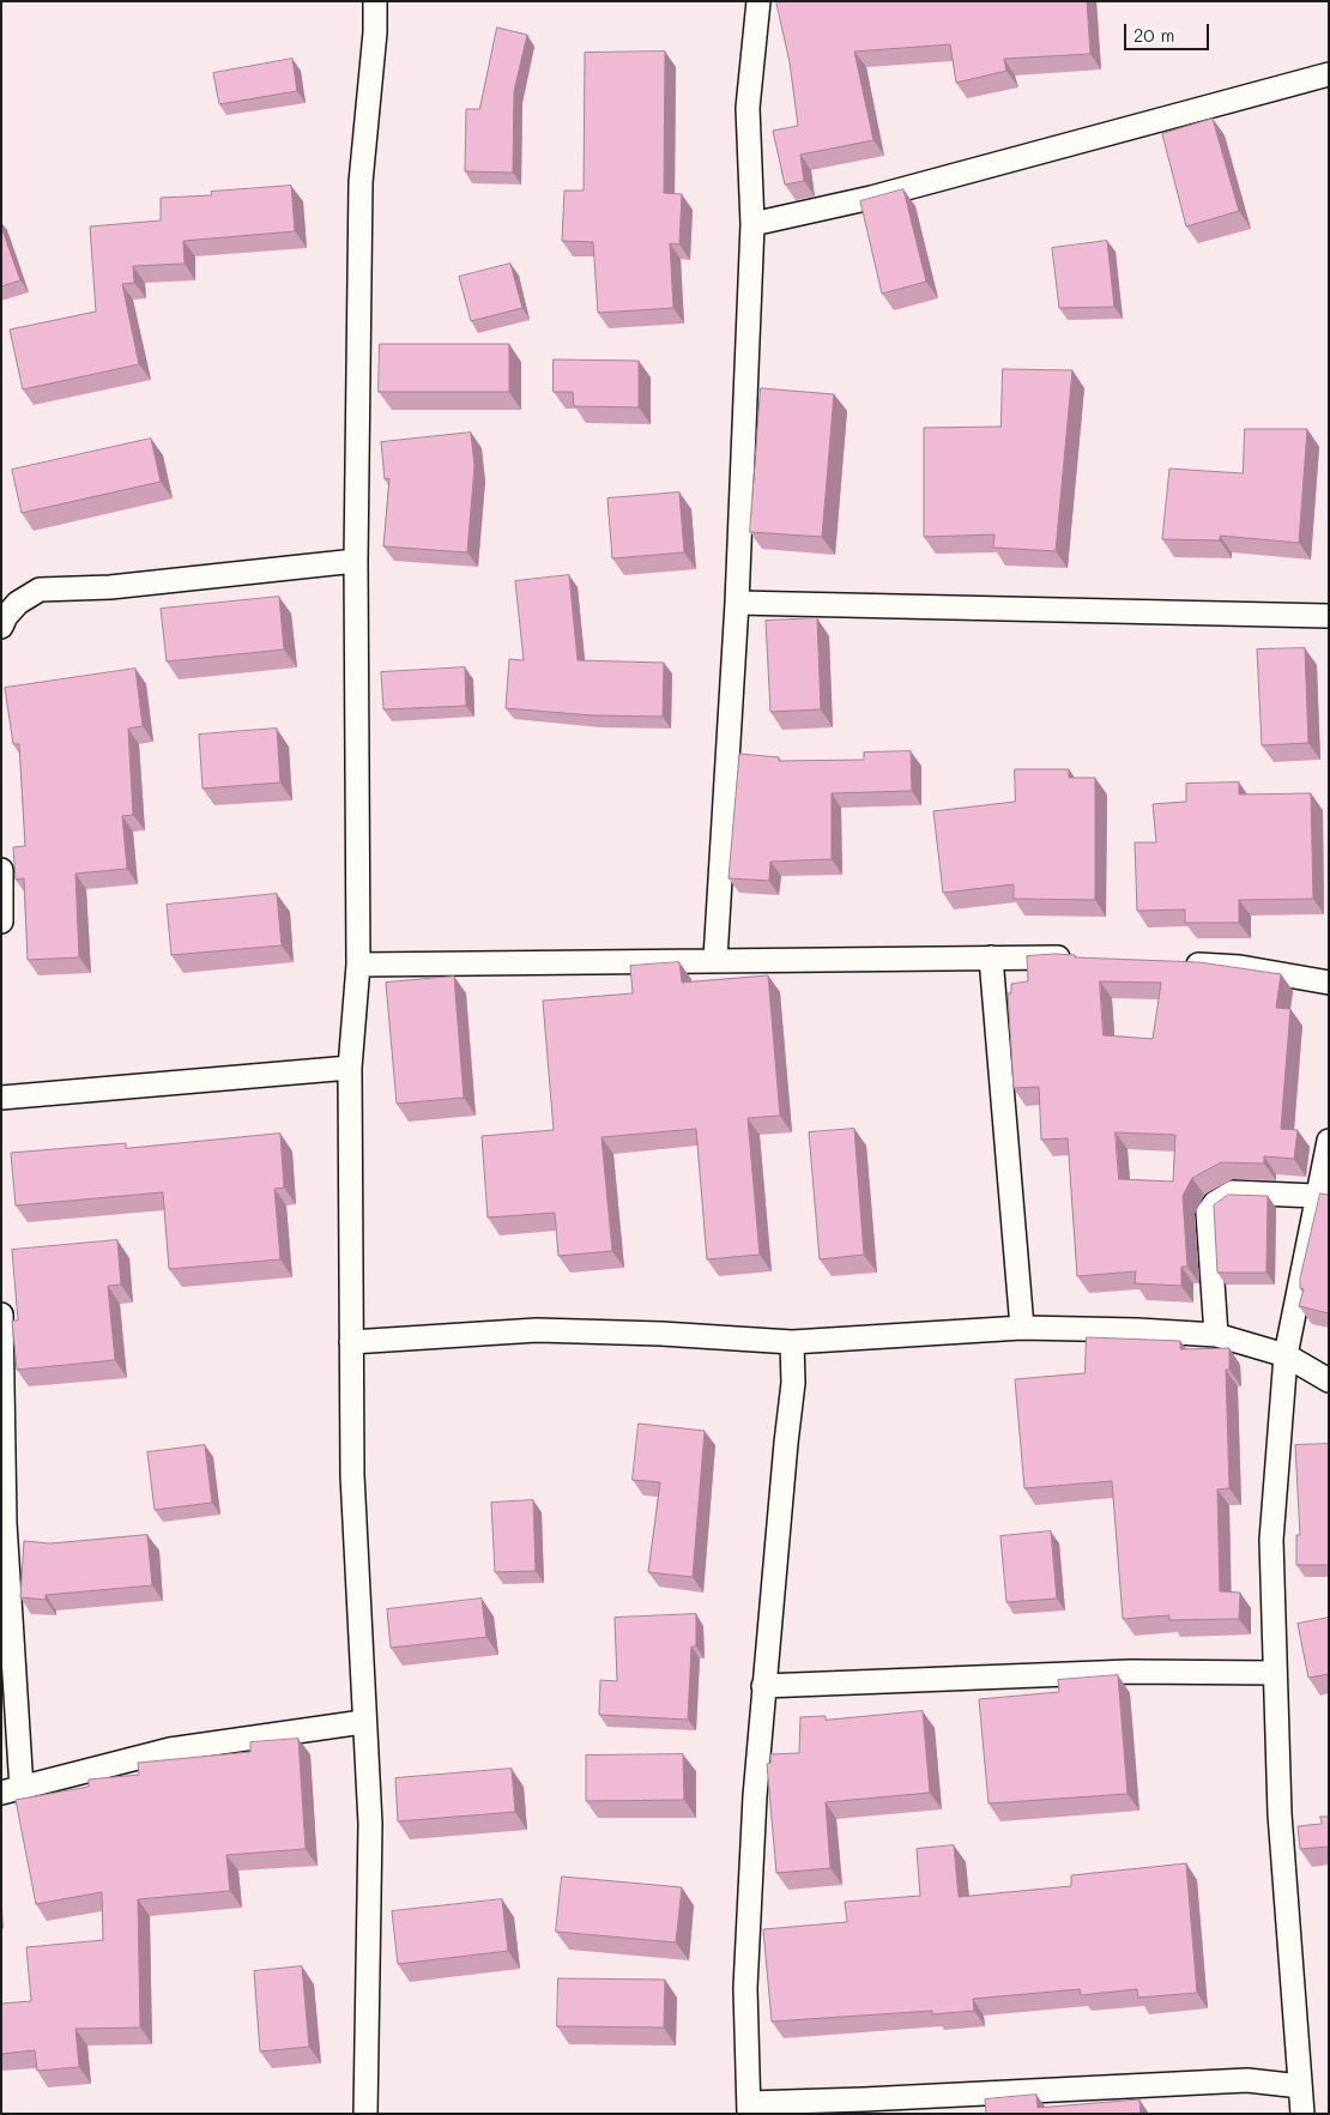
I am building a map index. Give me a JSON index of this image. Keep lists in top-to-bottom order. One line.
{"scale_bar":"20 m"}
